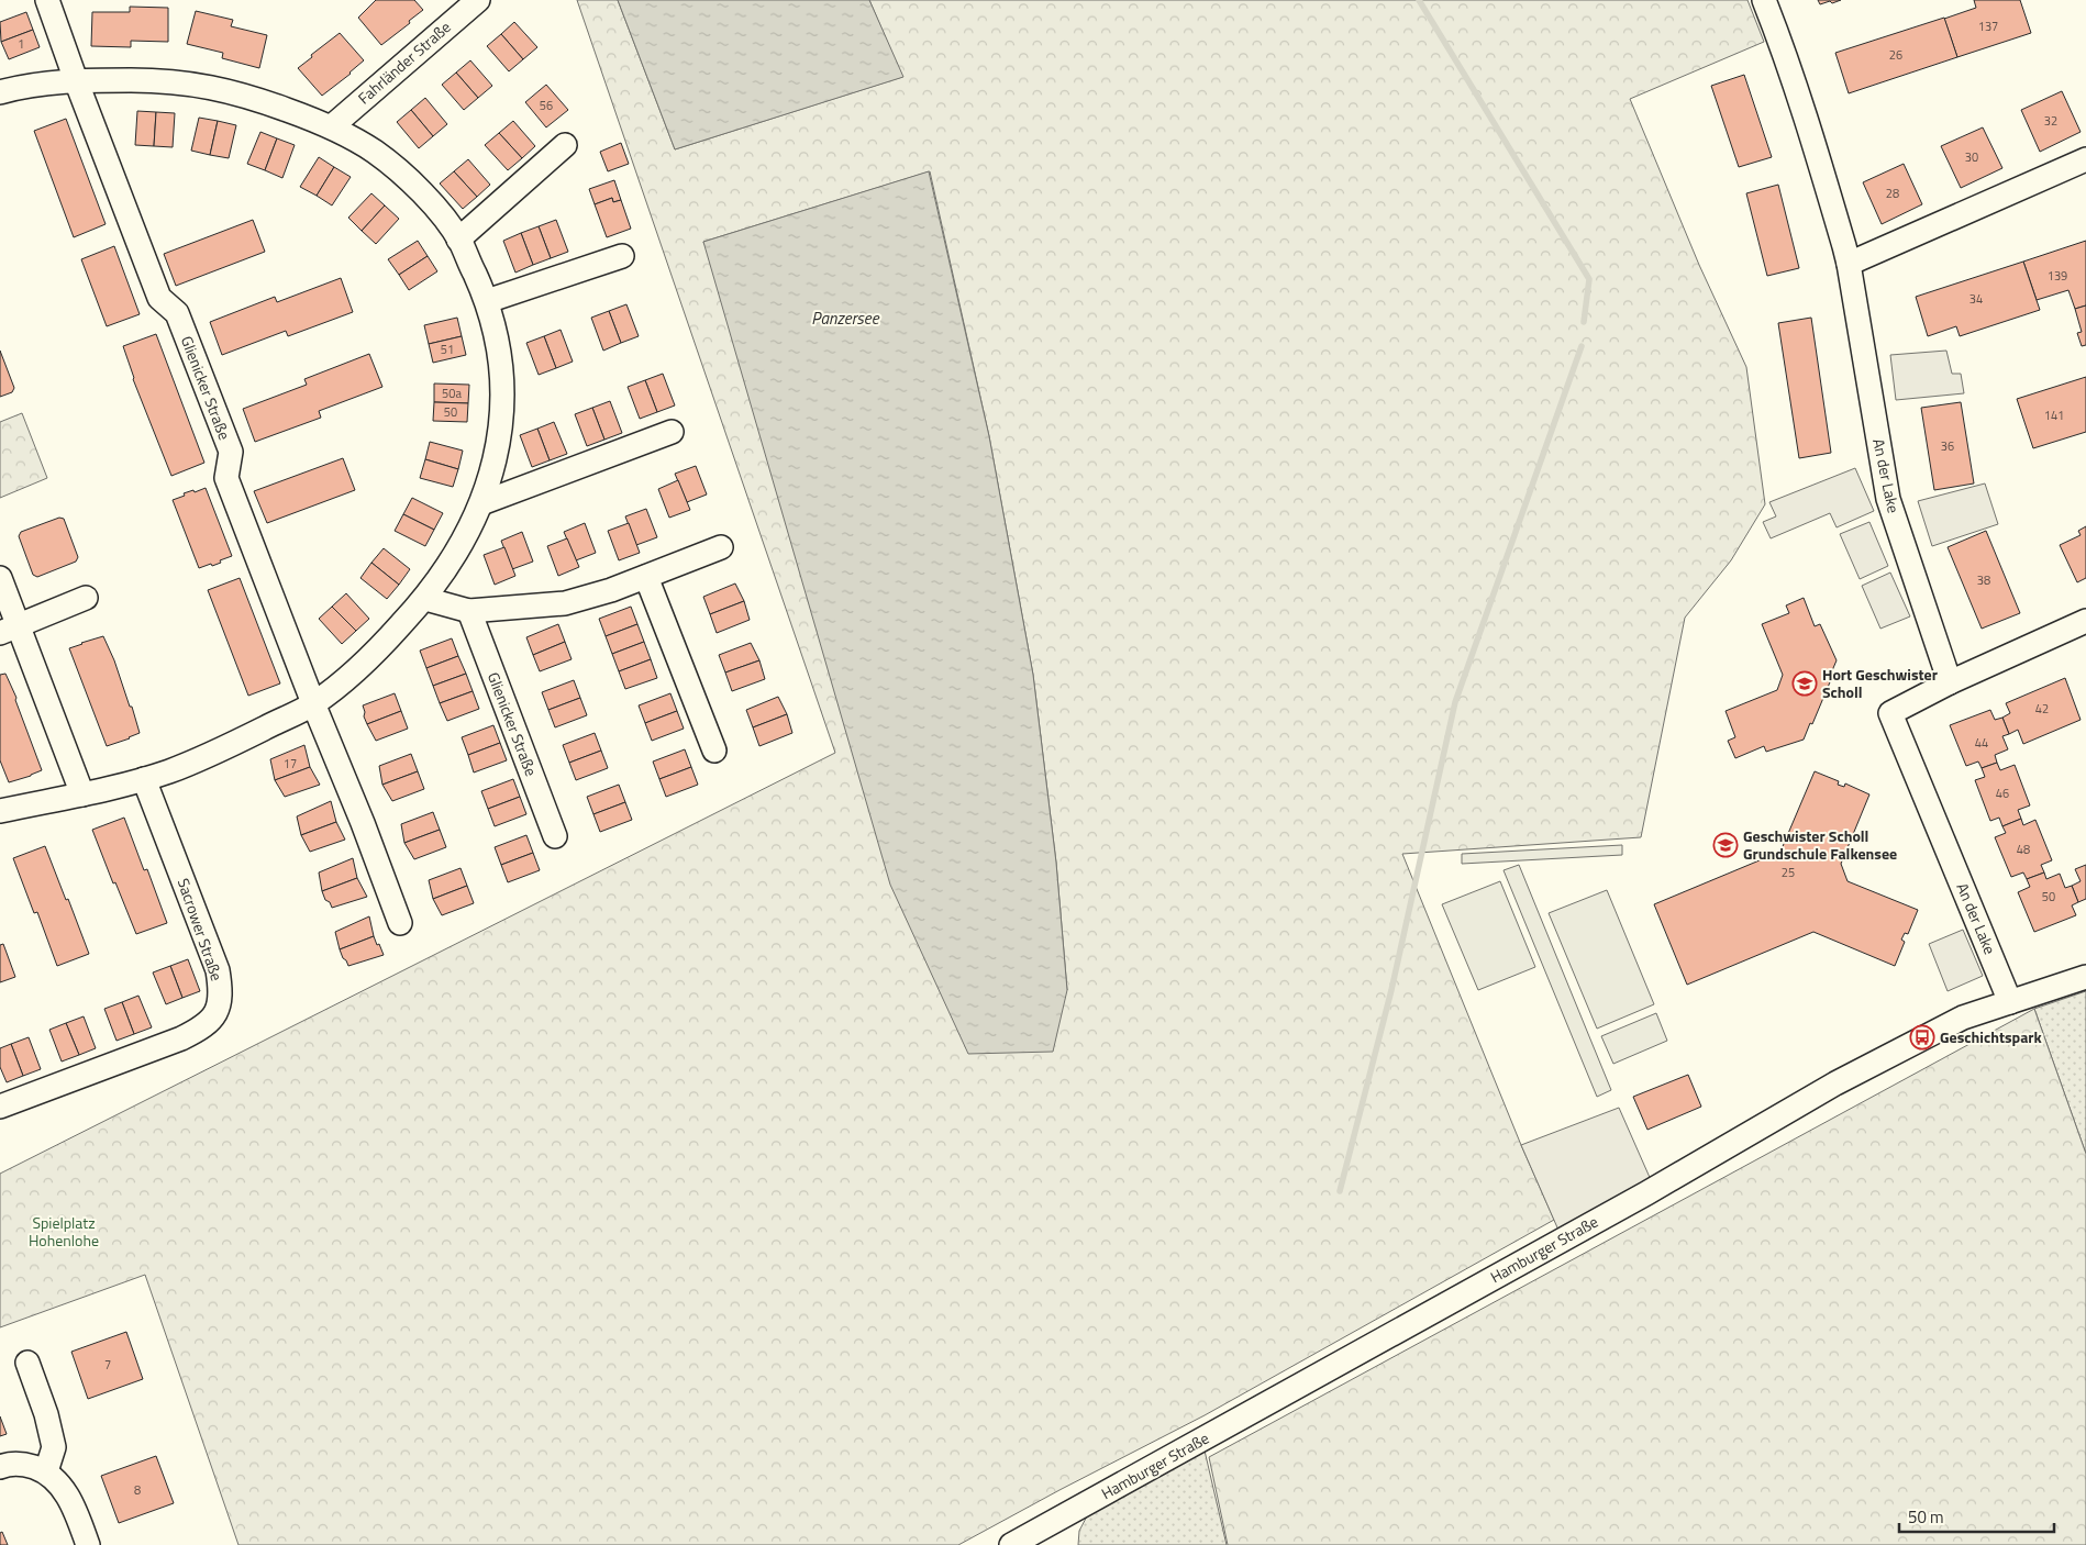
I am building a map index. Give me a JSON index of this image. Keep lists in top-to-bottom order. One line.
{"streets":{"street":["Fahrländer Straße","Glienicker Straße","An der Lake","Sacrower Straße","Hamburger Straße"]},"crossings":[["An der Lake","Hamburger Straße"]],"water":["Panzersee"],"parks":["Spielplatz Hohenlohe"],"places":{"school or university":["Hort Geschwister Scholl","Geschwister Scholl Grundschule Falkensee"],"bus stop":["Geschichtspark"]},"house_numbers":["137","1","26","56","32","30","28","139","34","51","50a","50","141","36","38","42","44","17","46","48","25","50","7","8"],"scale_bar":"50 m"}
